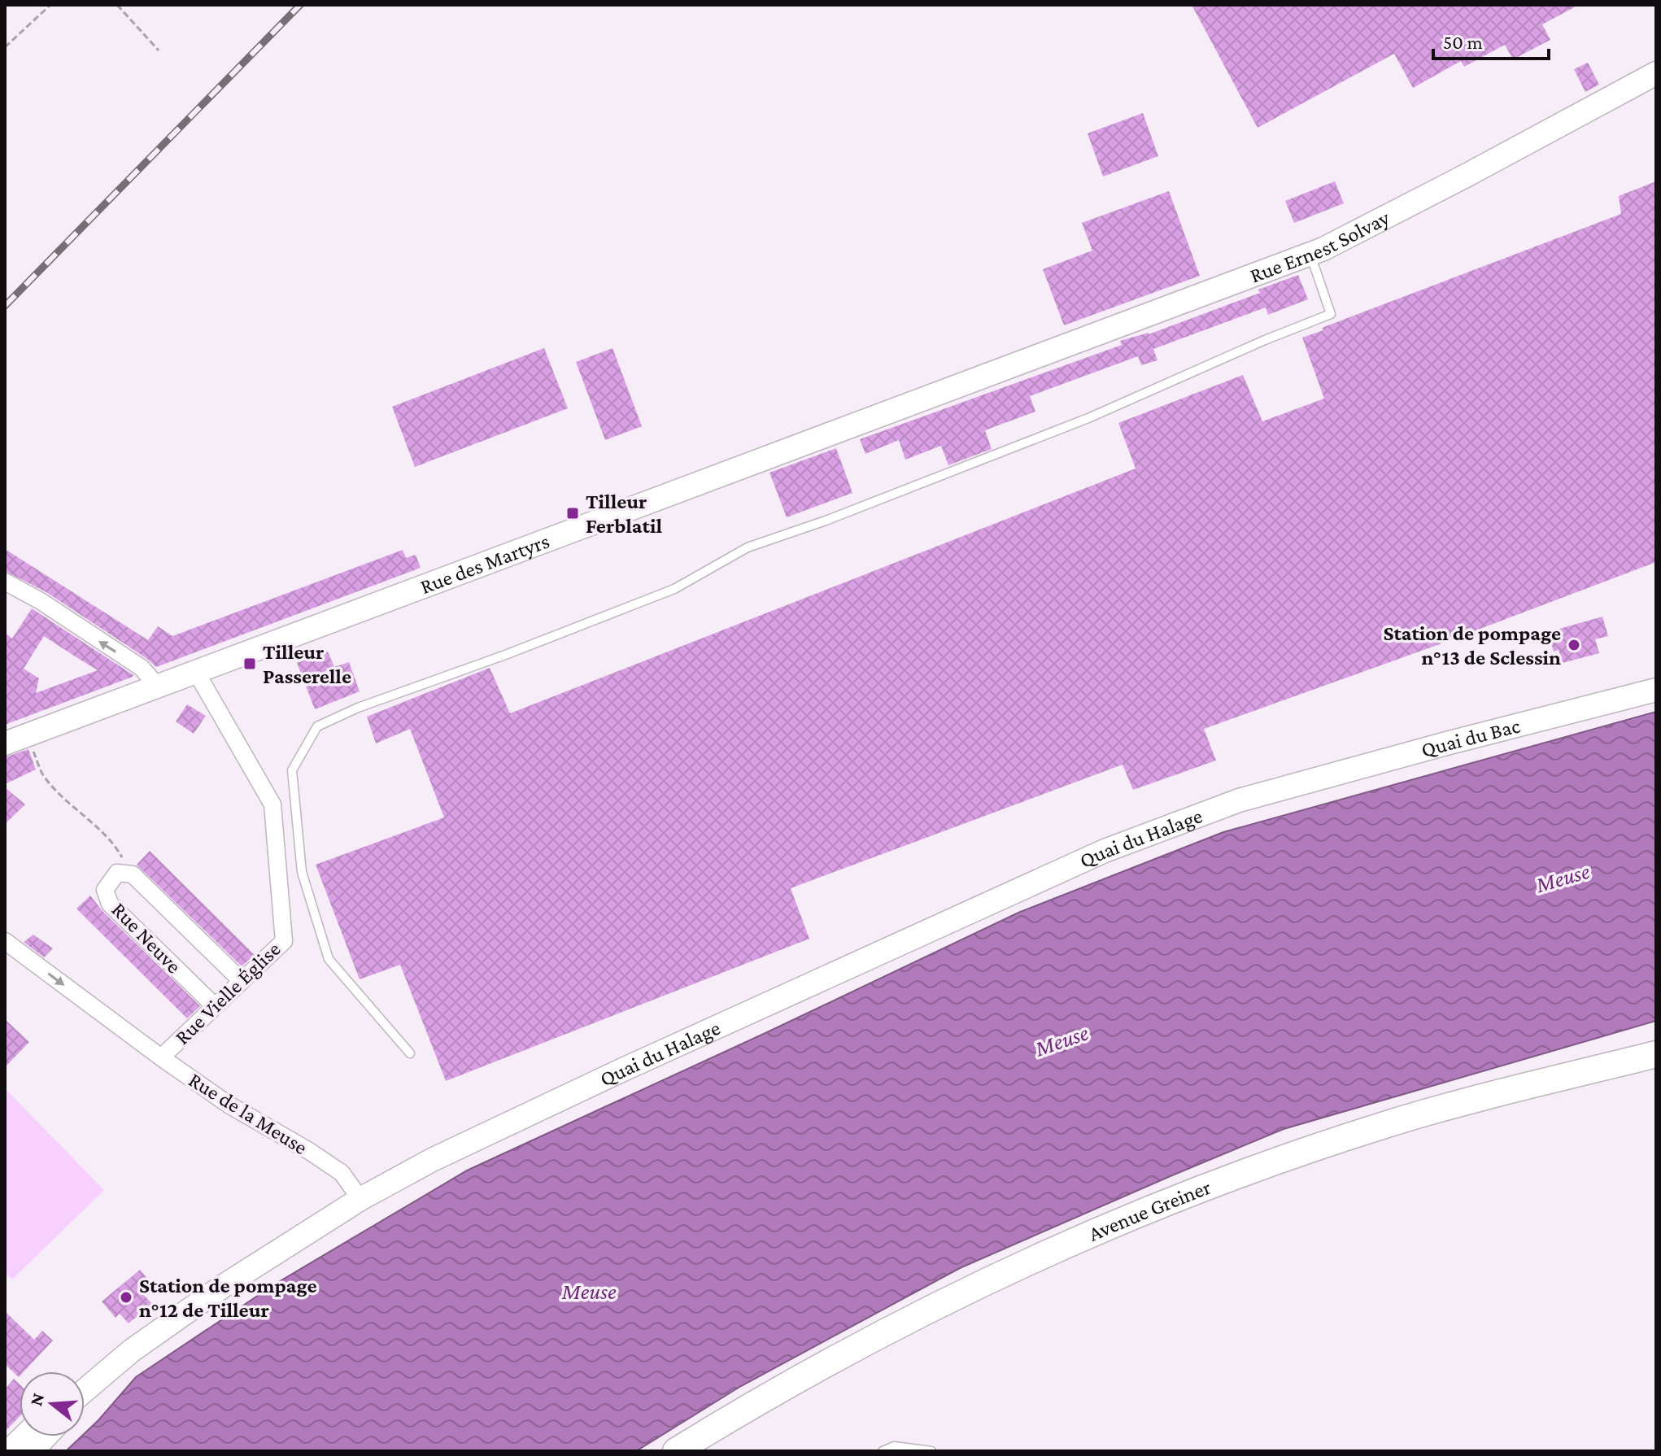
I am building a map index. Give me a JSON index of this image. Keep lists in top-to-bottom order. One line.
{"streets":{"main road":["Rue Ernest Solvay","Rue des Martyrs","Quai du Bac","Quai du Halage","Avenue Greiner"],"street":["Rue Neuve","Rue Vielle Église","Rue de la Meuse"]},"crossings":[["Rue Ernest Solvay","Rue des Martyrs"],["Rue des Martyrs","Rue Vielle Église"],["Quai du Bac","Quai du Halage"],["Quai du Halage","Rue de la Meuse"],["Rue Neuve","Rue Vielle Église"],["Rue Vielle Église","Rue de la Meuse"]],"one_way":["Rue de la Meuse"],"water":["Meuse"],"places":{"transit":["Tilleur Ferblatil","Tilleur Passerelle"],"other":["Station de pompage n°13 de Sclessin","Station de pompage n°12 de Tilleur"]},"scale_bar":"50 m","north":"left"}
